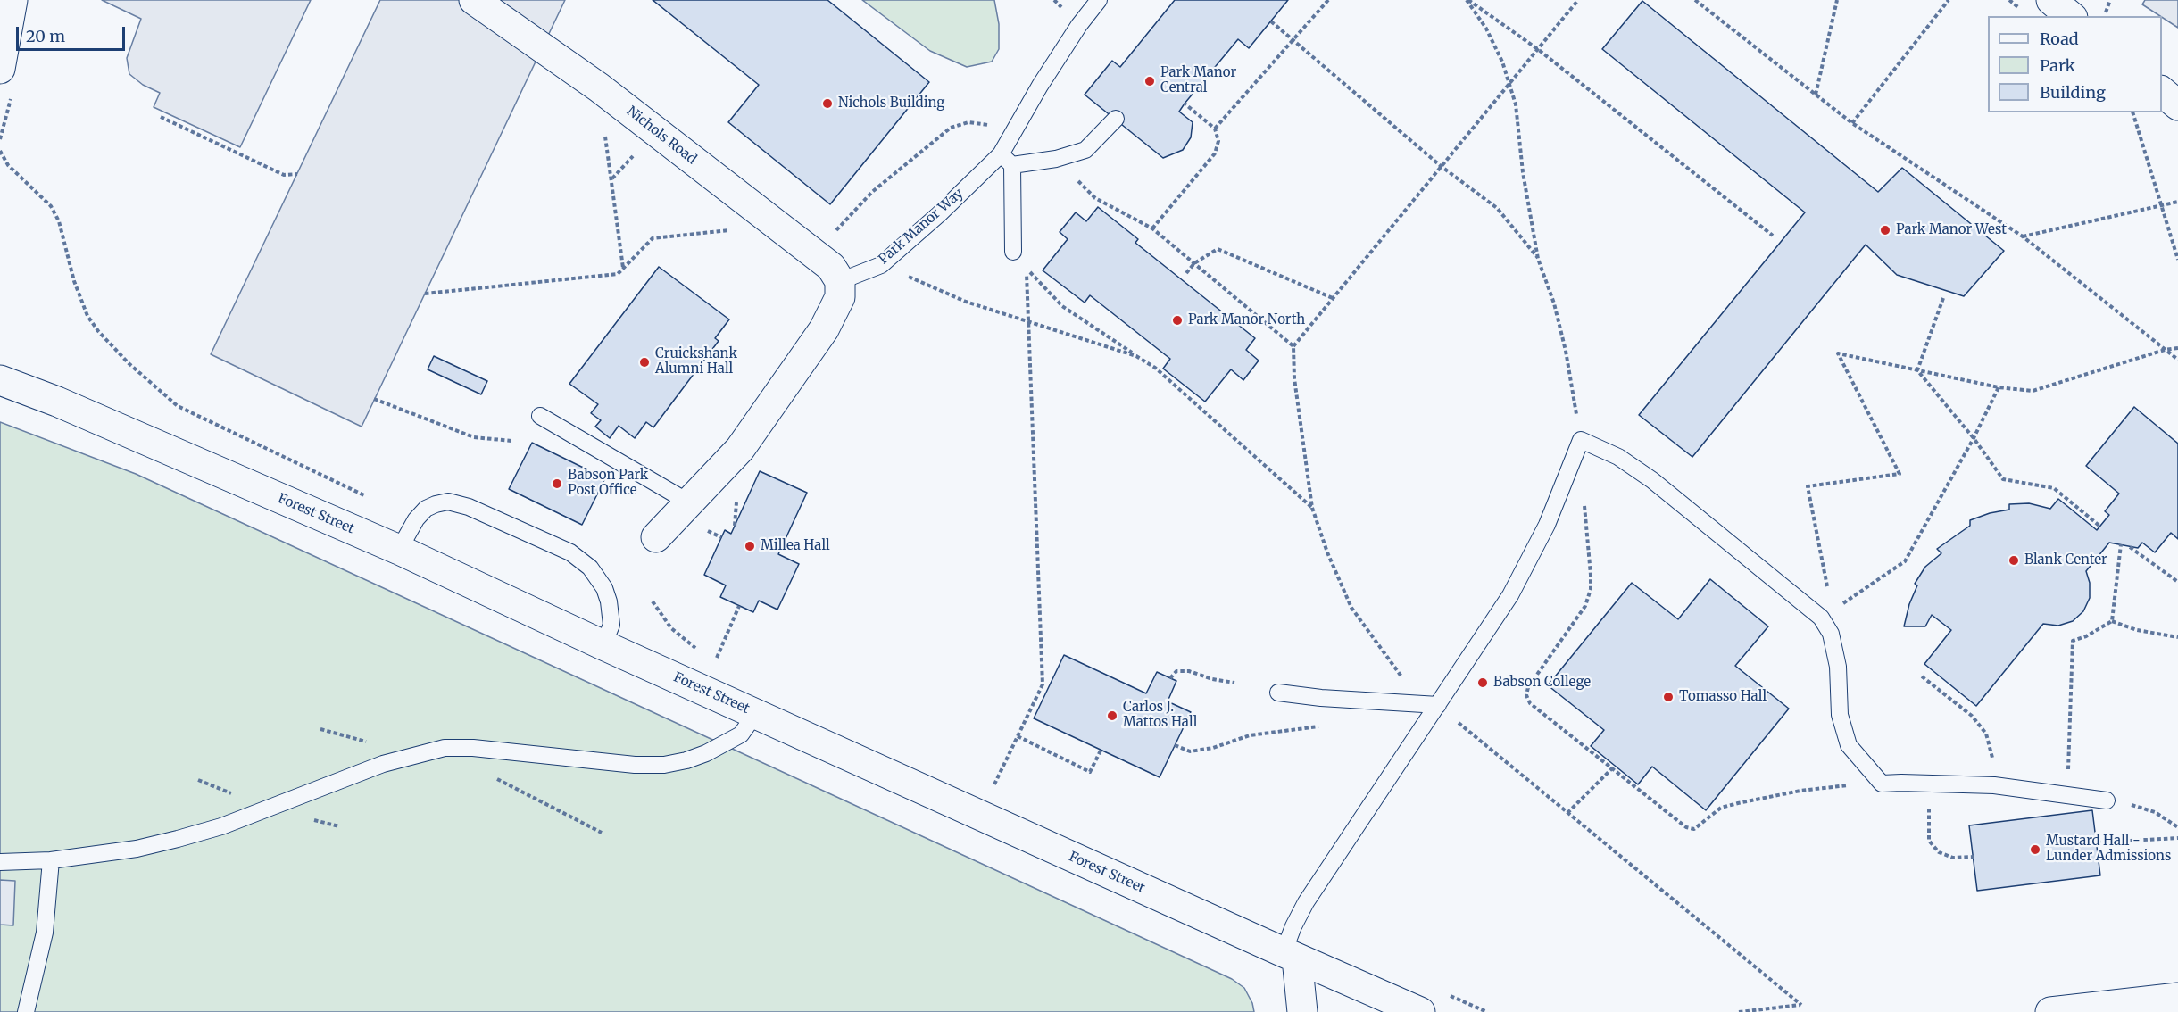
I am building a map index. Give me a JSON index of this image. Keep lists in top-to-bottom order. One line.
{"streets":{"street":["Nichols Road","Forest Street"],"lane":["Park Manor Way"]},"crossings":[["Nichols Road","Park Manor Way"]],"places":["Park Manor Central","Nichols Building","Park Manor West","Park Manor North","Cruickshank Alumni Hall","Babson Park Post Office","Millea Hall","Blank Center","Babson College","Tomasso Hall","Carlos J. Mattos Hall","Mustard Hall - Lunder Admissions"],"legend":["Road","Park","Building"],"scale_bar":"20 m"}
